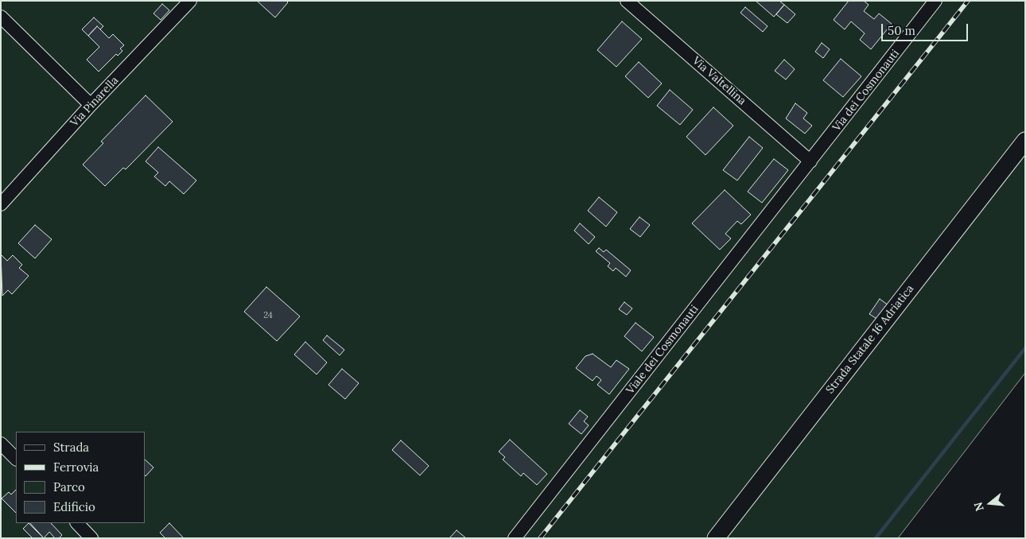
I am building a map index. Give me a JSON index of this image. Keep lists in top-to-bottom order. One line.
{"streets":{"main road":["Strada Statale 16 Adriatica"],"street":["Via Valtellina","Via dei Cosmonauti","Via Pinarella","Viale dei Cosmonauti"]},"crossings":[["Via Valtellina","Via dei Cosmonauti"],["Via Valtellina","Viale dei Cosmonauti"],["Via dei Cosmonauti","Viale dei Cosmonauti"]],"house_numbers":["24"],"legend":["Strada","Ferrovia","Parco","Edificio"],"scale_bar":"50 m","north":"left"}
